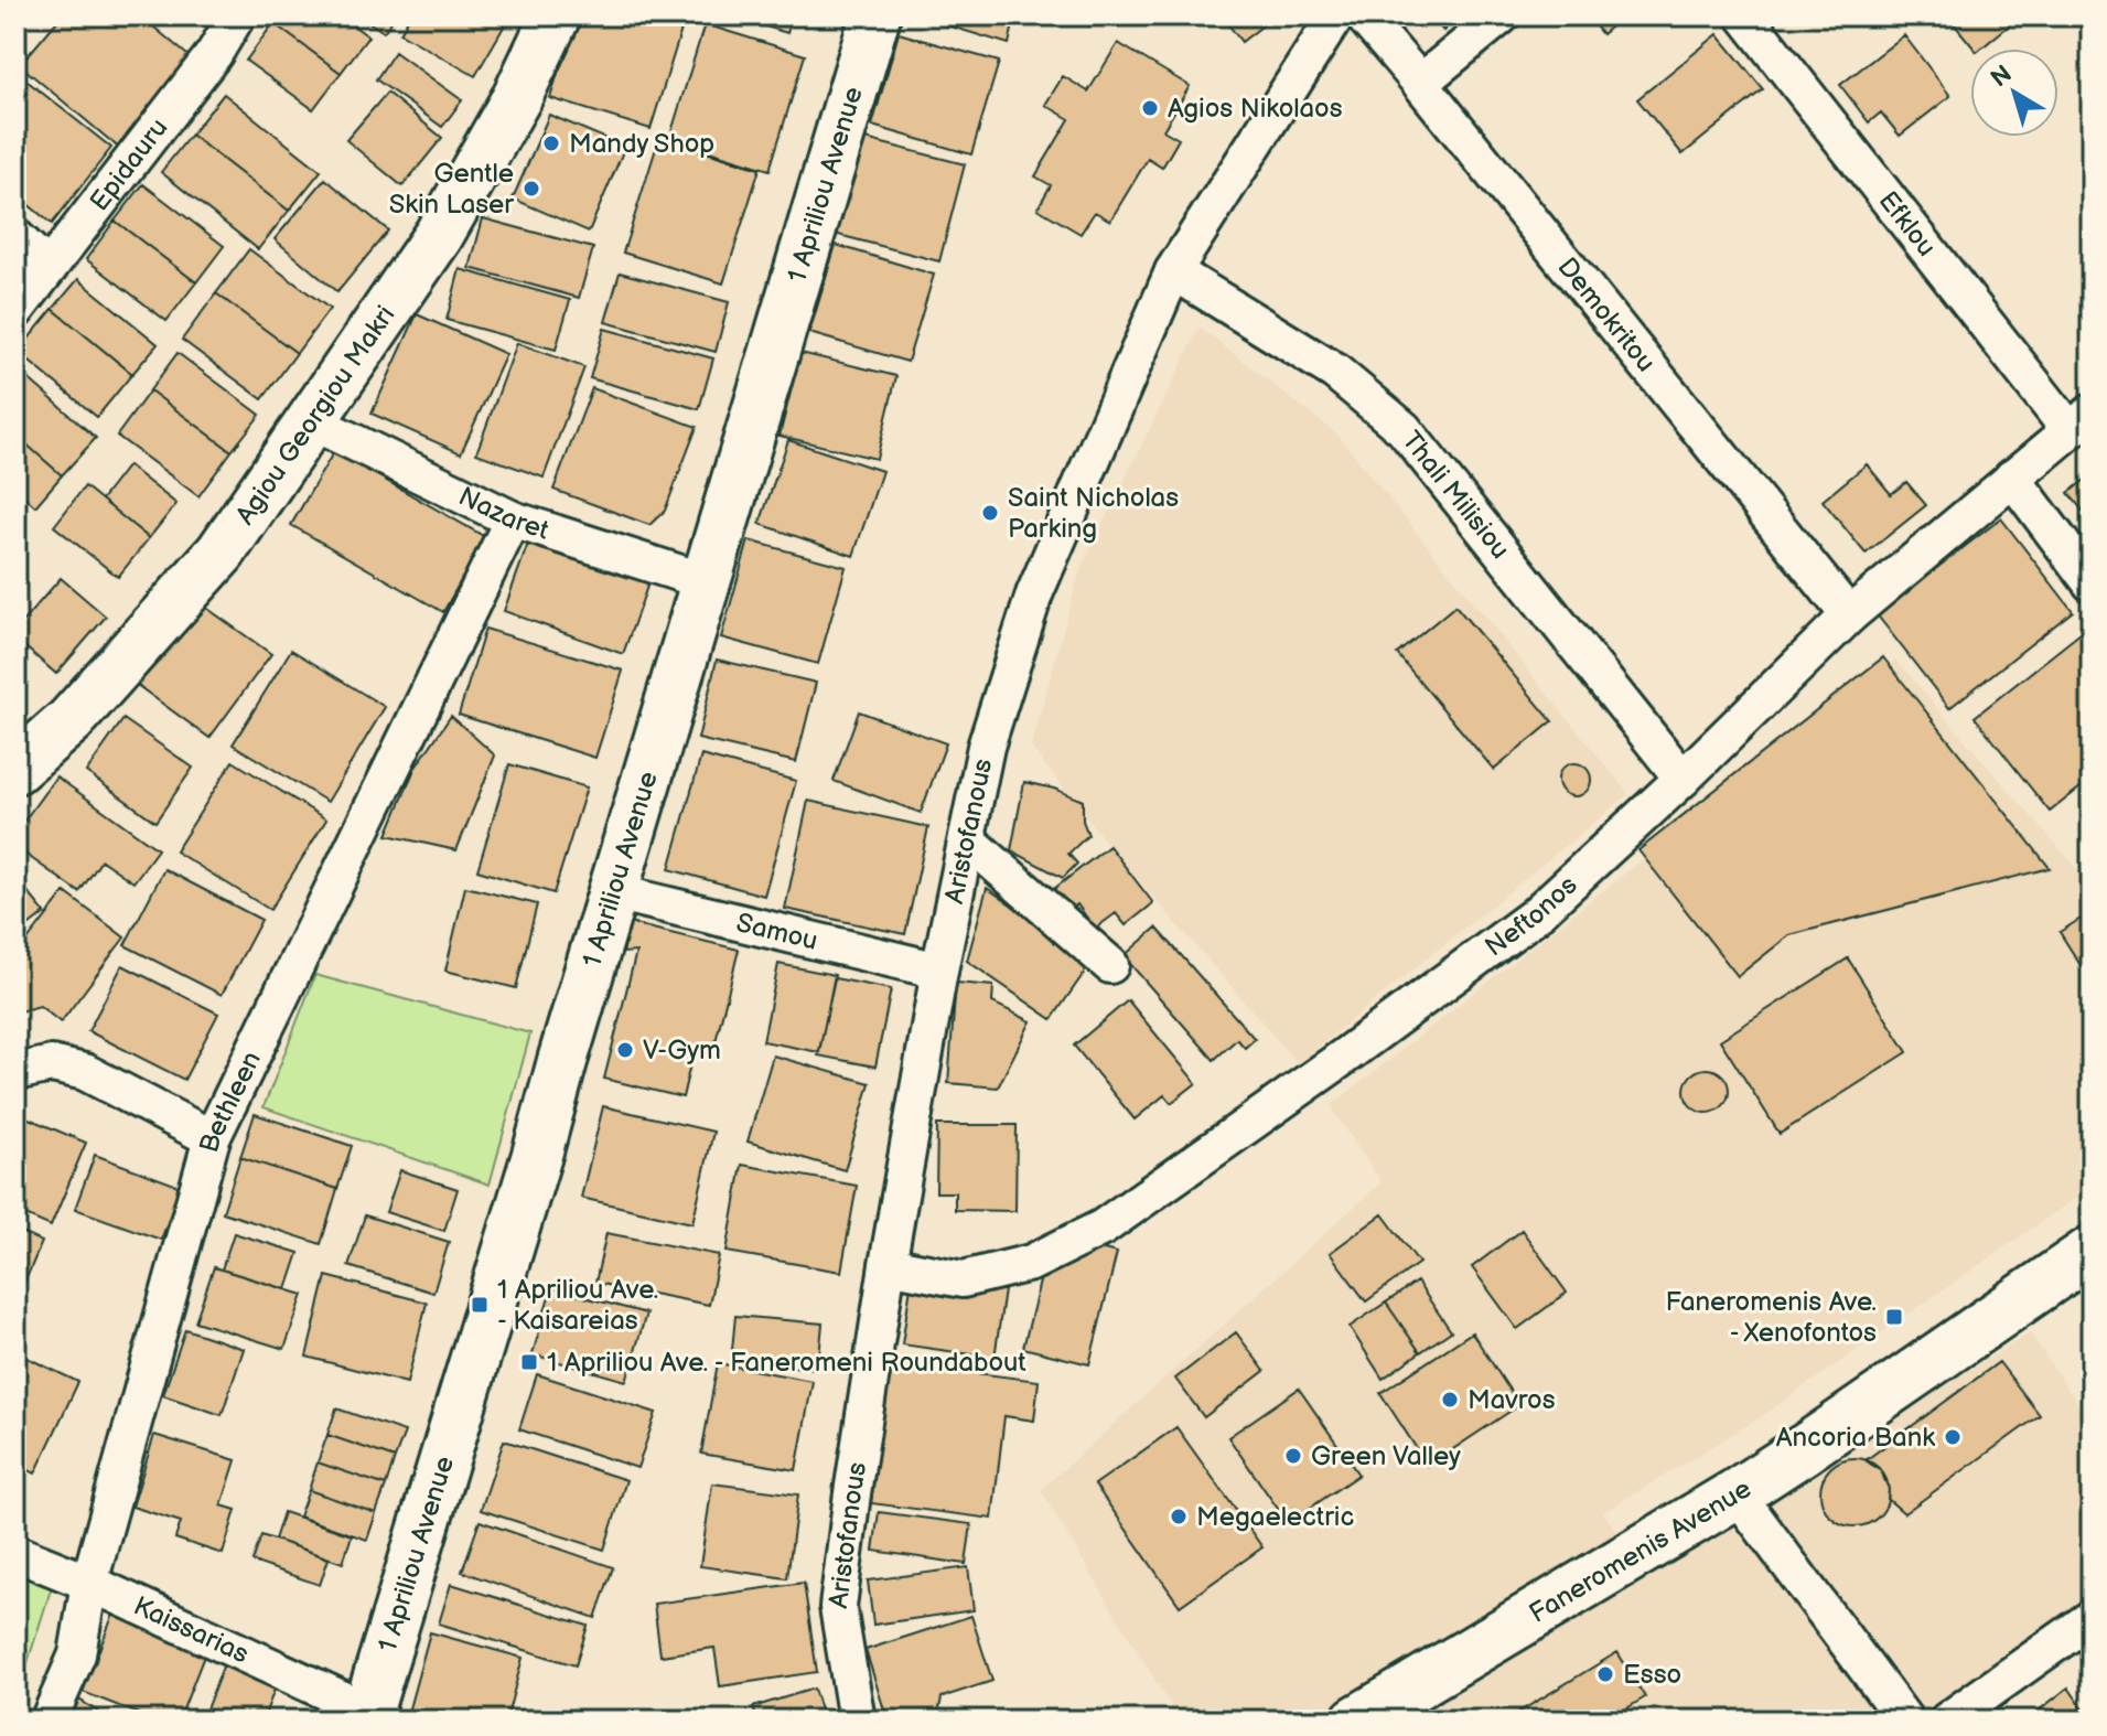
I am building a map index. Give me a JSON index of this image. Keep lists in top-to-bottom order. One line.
{"streets":{"main road":["1 Apriliou Avenue","Agiou Georgiou Makri","Faneromenis Avenue"],"street":["Epidauru","Efklou","Demokritou","Thali Milisiou","Nazaret","Aristofanous","Neftonos","Samou","Bethleen","Kaissarias"]},"crossings":[["1 Apriliou Avenue","Nazaret"],["1 Apriliou Avenue","Samou"],["1 Apriliou Avenue","Kaissarias"],["Efklou","Neftonos"],["Demokritou","Neftonos"],["Agiou Georgiou Makri","Nazaret"],["Thali Milisiou","Aristofanous"],["Thali Milisiou","Neftonos"],["Nazaret","Bethleen"],["Aristofanous","Neftonos"],["Aristofanous","Samou"],["Bethleen","Kaissarias"]],"places":{"other":["Agios Nikolaos","Mandy Shop","Gentle Skin Laser","Saint Nicholas Parking","V-Gym","Mavros","Ancoria Bank","Green Valley","Megaelectric","Esso"],"transit":["1 Apriliou Ave. - Kaisareias","Faneromenis Ave. - Xenofontos","1 Apriliou Ave. - Faneromeni Roundabout"]},"north":"top left"}
